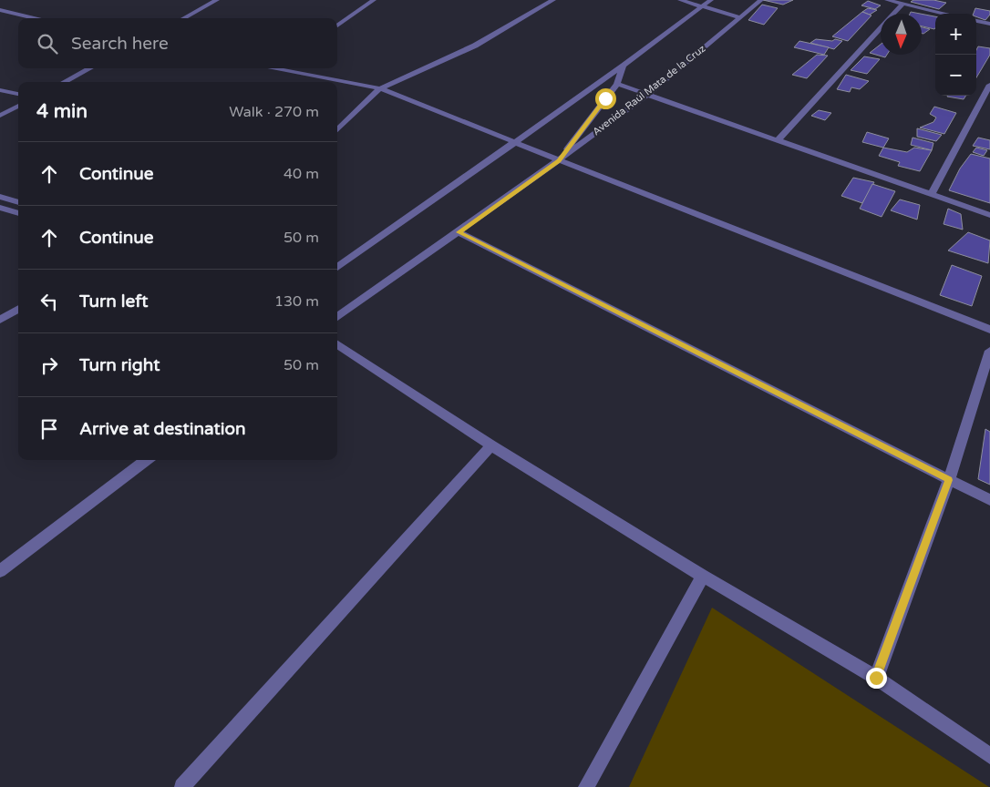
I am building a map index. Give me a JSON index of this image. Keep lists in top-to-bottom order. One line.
{"streets":{"street":["Avenida Raúl Mata de la Cruz"]},"north":"bottom","page":{"map_buttons":["+","−"],"search":"Search here","heading":["4 min","Walk · 270 m"],"list":[["Continue","40 m"],["Continue","50 m"],["Turn left","130 m"],["Turn right","50 m"],"Arrive at destination"]}}
